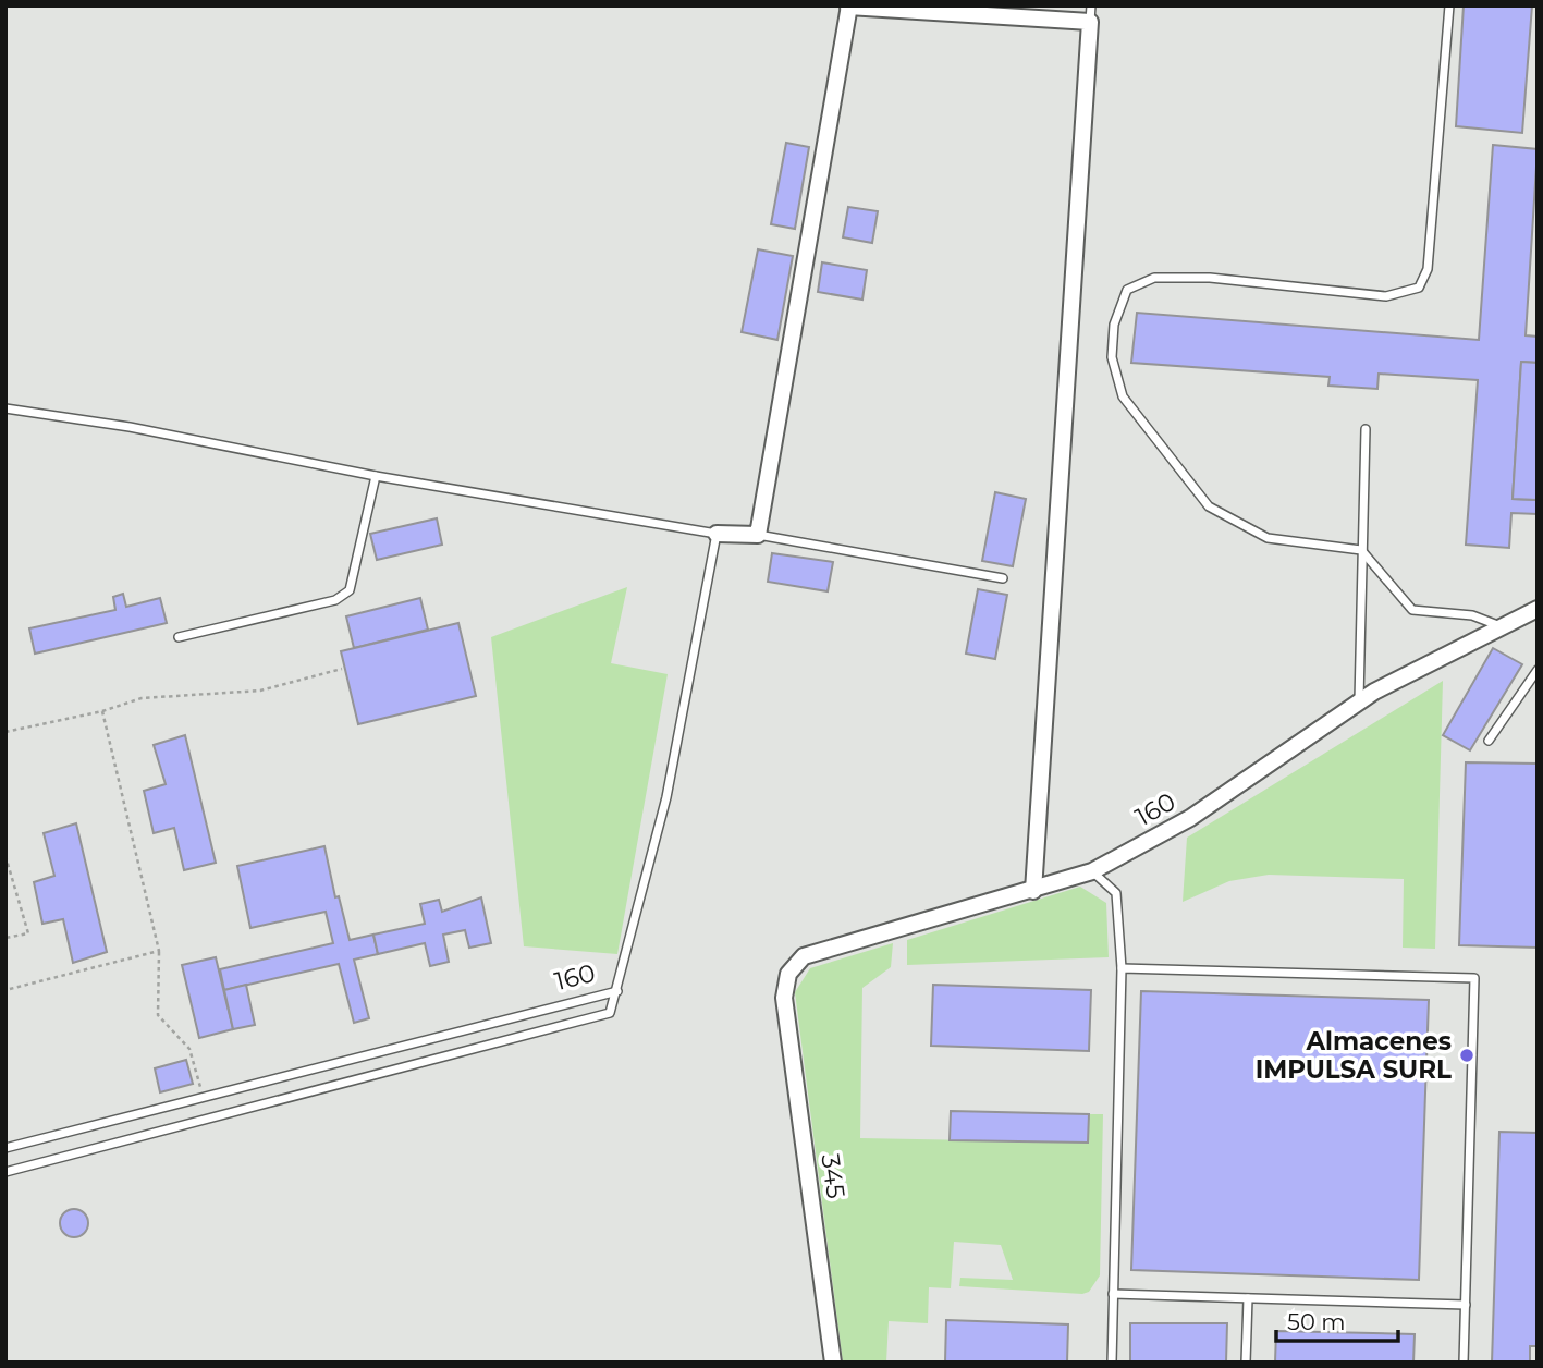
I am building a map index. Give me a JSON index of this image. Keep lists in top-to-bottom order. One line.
{"streets":{"street":["160","345"]},"crossings":[["160","345"]],"places":["Almacenes IMPULSA SURL"],"scale_bar":"50 m"}
